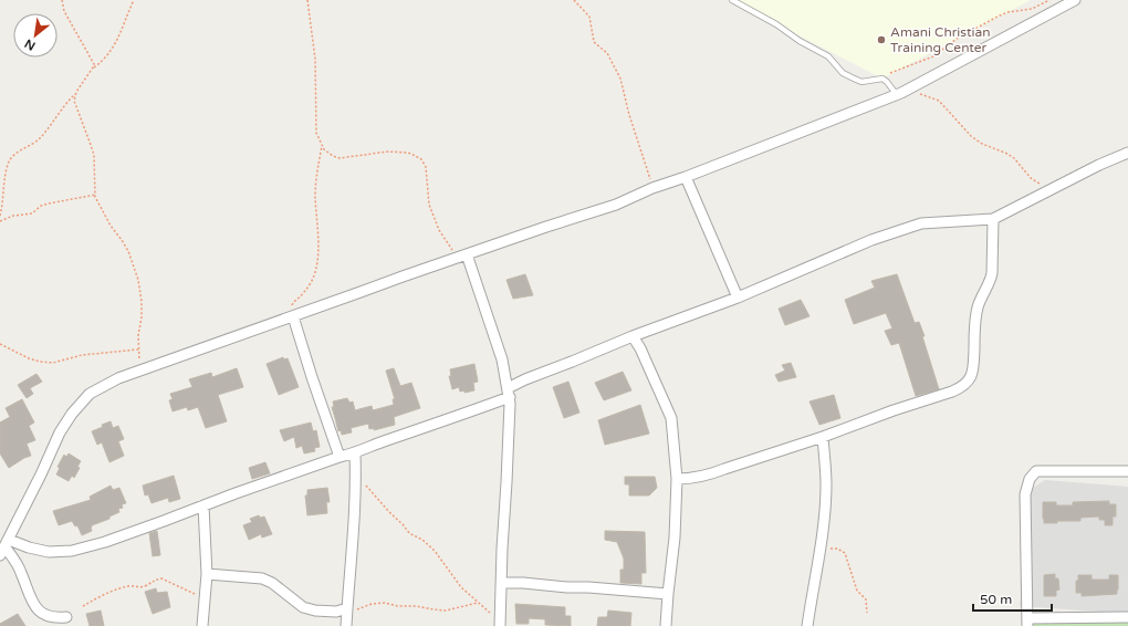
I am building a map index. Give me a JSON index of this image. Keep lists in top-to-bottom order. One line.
{"places":["Amani Christian Training Center"],"scale_bar":"50 m","north":"bottom left"}
